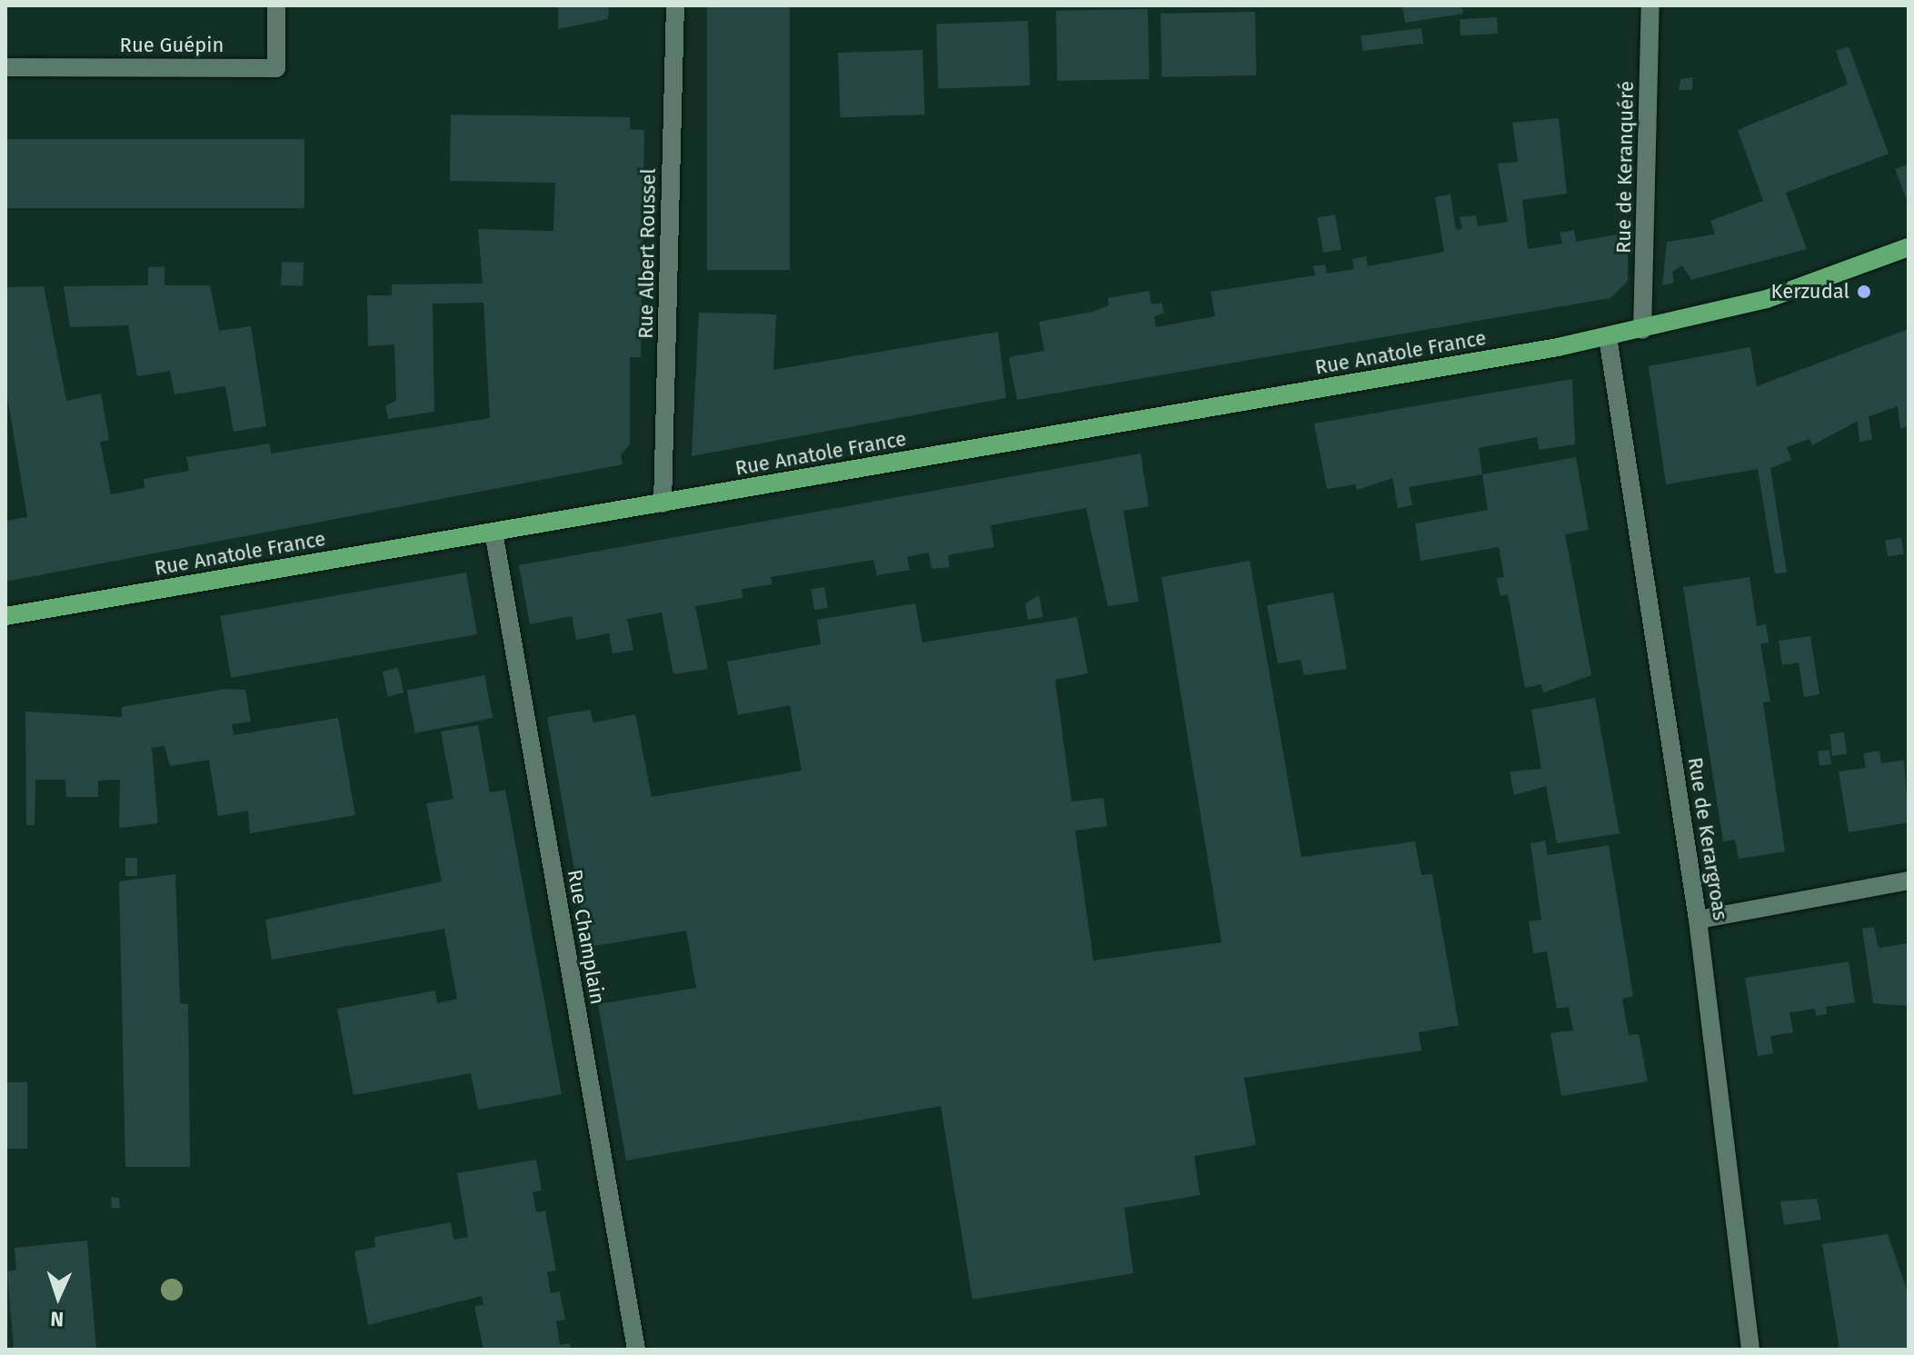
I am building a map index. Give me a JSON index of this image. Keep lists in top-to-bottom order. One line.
{"streets":{"main road":["Rue Anatole France"],"street":["Rue Guépin","Rue de Keranquéré","Rue Albert Roussel","Rue de Kerargroas","Rue Champlain"]},"crossings":[["Rue de Keranquéré","Rue Anatole France"],["Rue Albert Roussel","Rue Anatole France"],["Rue Anatole France","Rue de Kerargroas"],["Rue Anatole France","Rue Champlain"]],"places":["Kerzudal"],"north":"bottom"}
